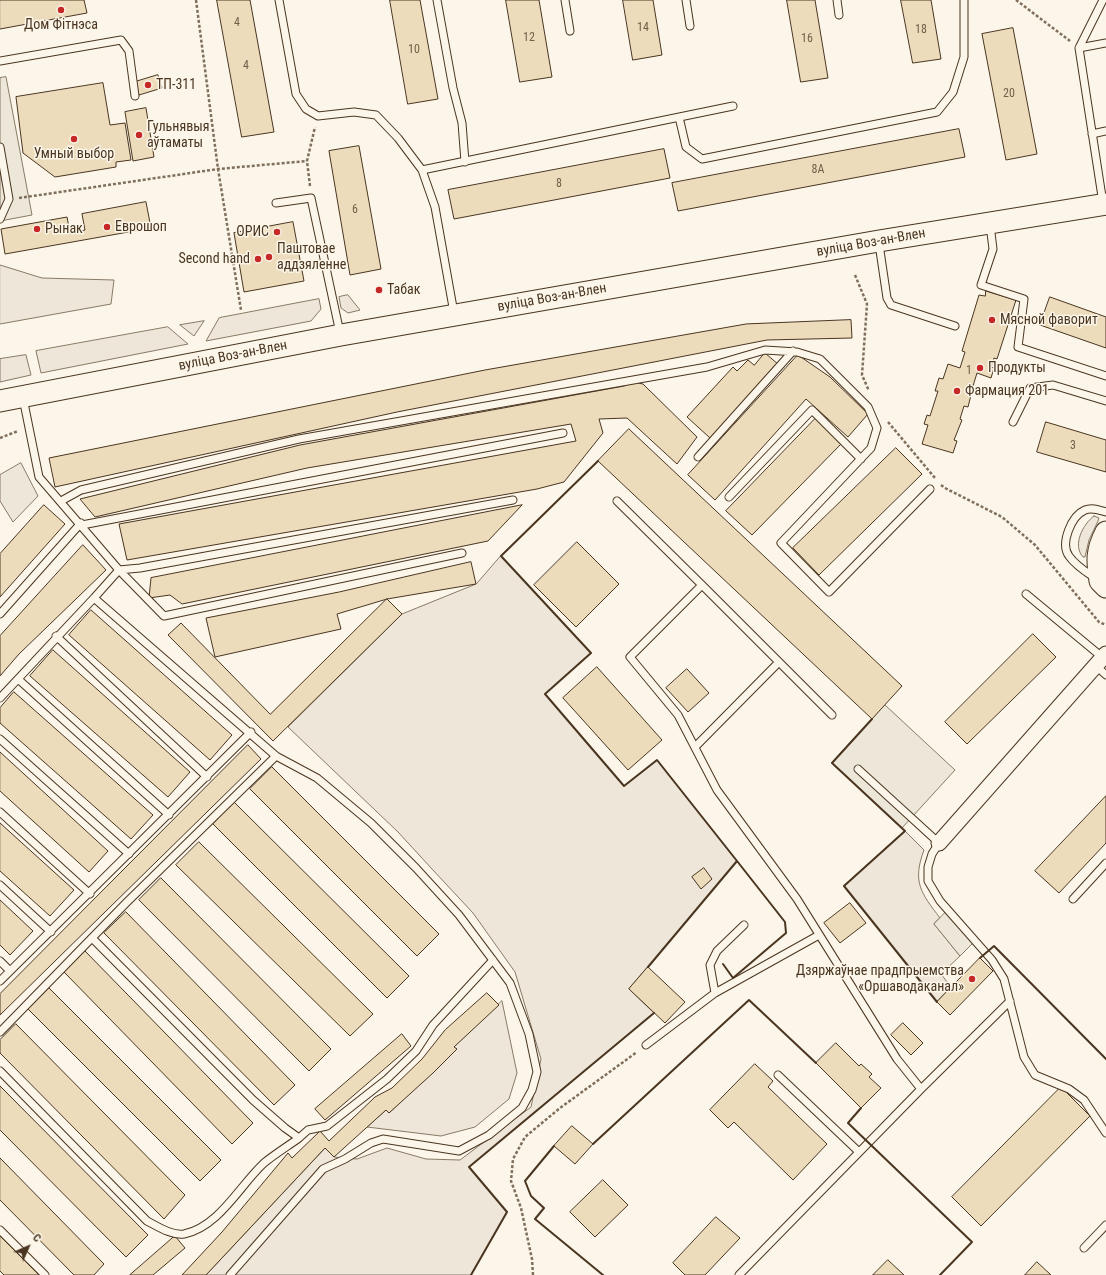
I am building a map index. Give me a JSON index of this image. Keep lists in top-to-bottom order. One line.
{"streets":{"main road":["вуліца Воз-ан-Влен"]},"places":["Дом Фітнэса","ТП-311","Гульнявыя аўтаматы","Умный выбор","Еврошоп","Рынак","ОРИС","Паштовае аддзяленне","Second hand","Табак","Мясной фаворит","Продукты","Фармация 201","Дзяржаўнае прадпрыемства «Оршаводаканал»"],"house_numbers":["4","14","18","12","16","10","4","20","8А","8","6","1","3"],"north":"top right"}
